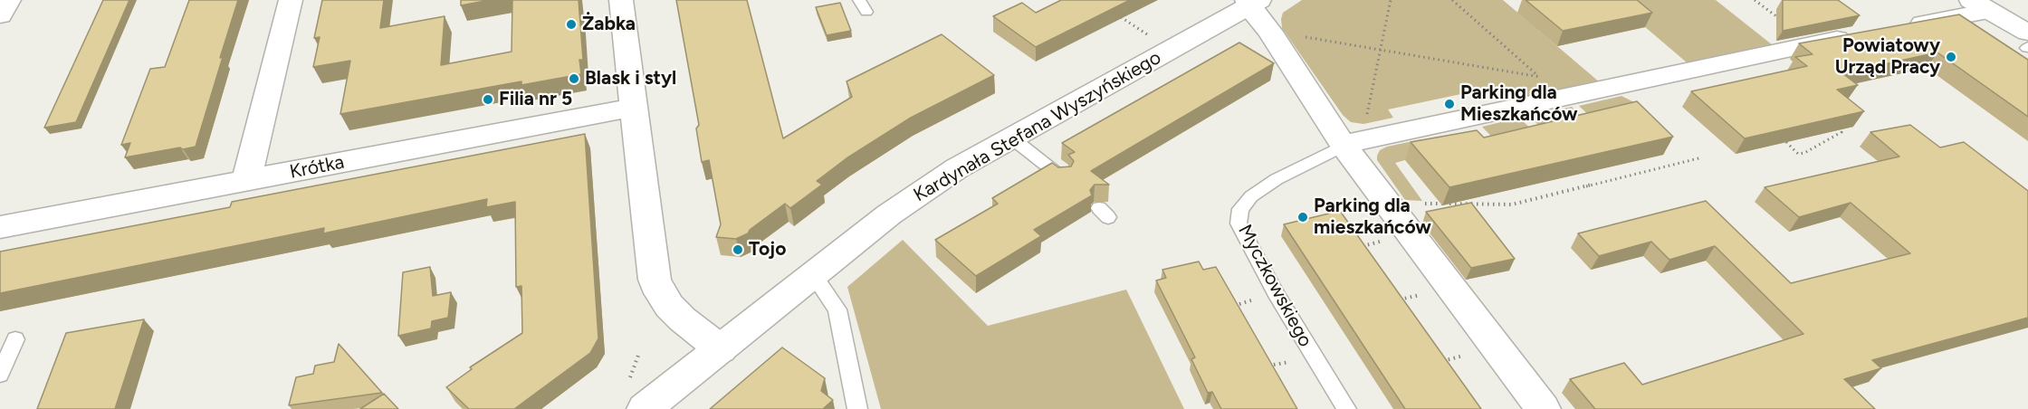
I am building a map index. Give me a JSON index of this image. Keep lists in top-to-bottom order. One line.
{"streets":{"street":["Kardynała Stefana Wyszyńskiego","Krótka"],"lane":["Myczkowskiego"]},"places":["Żabka","Powiatowy Urząd Pracy","Blask i styl","Filia nr 5","Parking dla Mieszkańców","Parking dla mieszkańców","Tojo"]}
